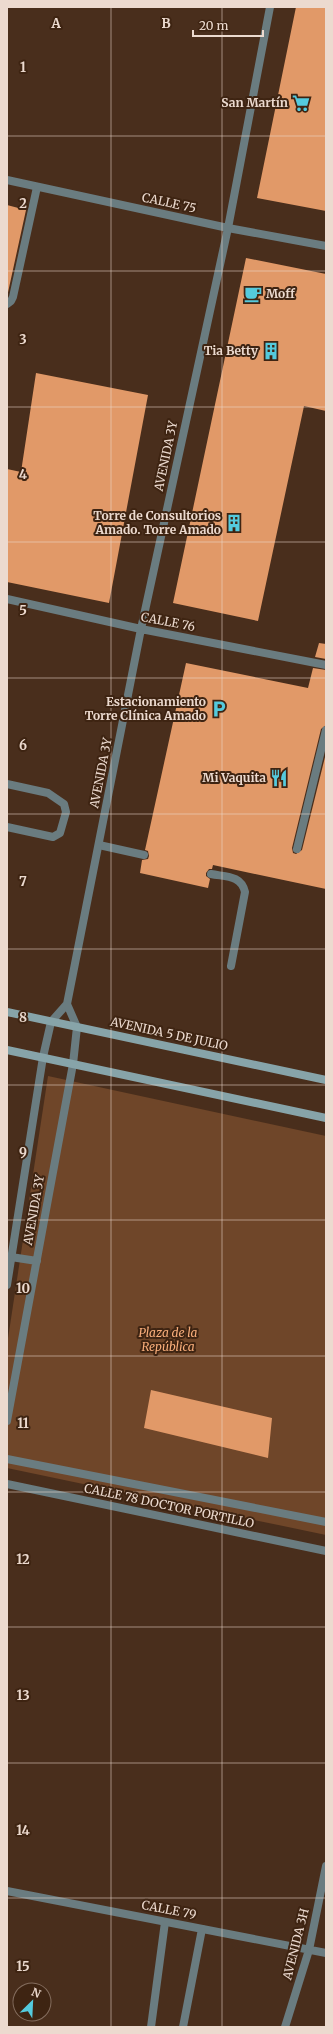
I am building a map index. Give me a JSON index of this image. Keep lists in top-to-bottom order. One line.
{"streets":{"main road":["AVENIDA 5 DE JULIO"],"street":["CALLE 75","AVENIDA 3Y","CALLE 76","CALLE 78 DOCTOR PORTILLO","CALLE 79","AVENIDA 3H"]},"crossings":[["CALLE 75","AVENIDA 3Y"],["AVENIDA 3Y","CALLE 76"],["AVENIDA 3Y","AVENIDA 5 DE JULIO"],["CALLE 79","AVENIDA 3H"]],"parks":["Plaza de la República"],"places":{"supermarket":["San Martín"],"cafe":["Moff"],"building":["Tia Betty","Torre de Consultorios Amado. Torre Amado"],"parking":["Estacionamiento Torre Clínica Amado"],"restaurant":["Mi Vaquita"]},"scale_bar":"20 m","north":"top right","grid":{"columns":["A","B"],"rows":["1","2","3","4","5","6","7","8","9","10","11","12","13","14","15"]}}
